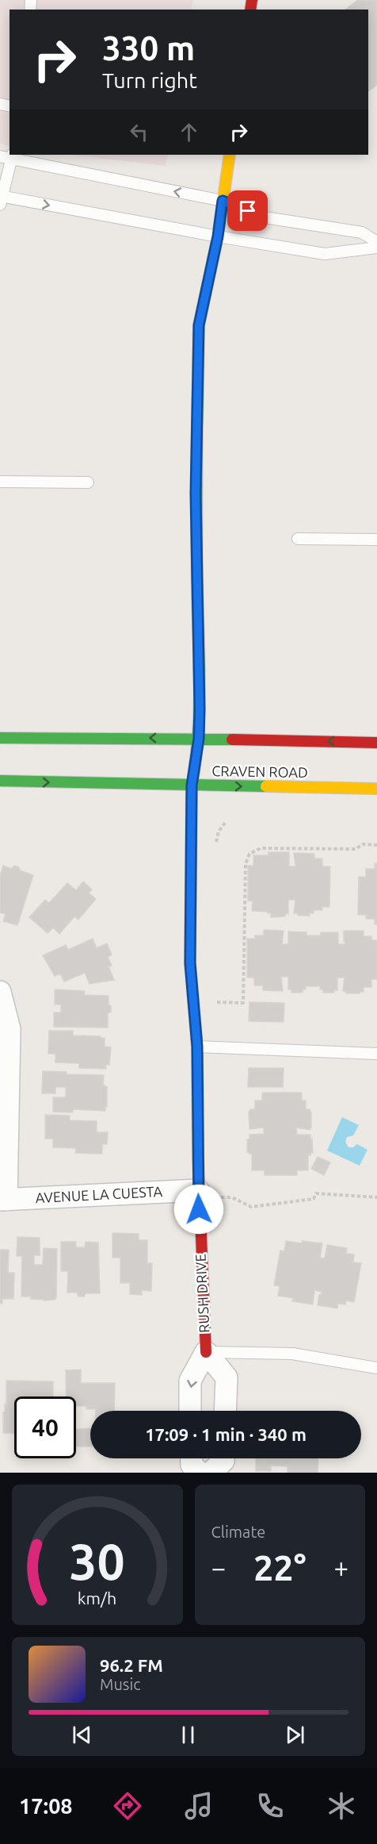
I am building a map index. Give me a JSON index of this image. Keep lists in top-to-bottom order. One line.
{"streets":{"street":["CRAVEN ROAD","AVENUE LA CUESTA","RUSH DRIVE"]},"crossings":[["CRAVEN ROAD","RUSH DRIVE"],["AVENUE LA CUESTA","RUSH DRIVE"]],"page":{"turn":["330 m","Turn right"],"limit":"40","trip":"17:09 · 1 min · 340 m","tile":"Climate","heat":["−","22°","+"],"song":["96.2 FM","Music"],"tabs":"17:08","gauge":["30","km/h"]}}
